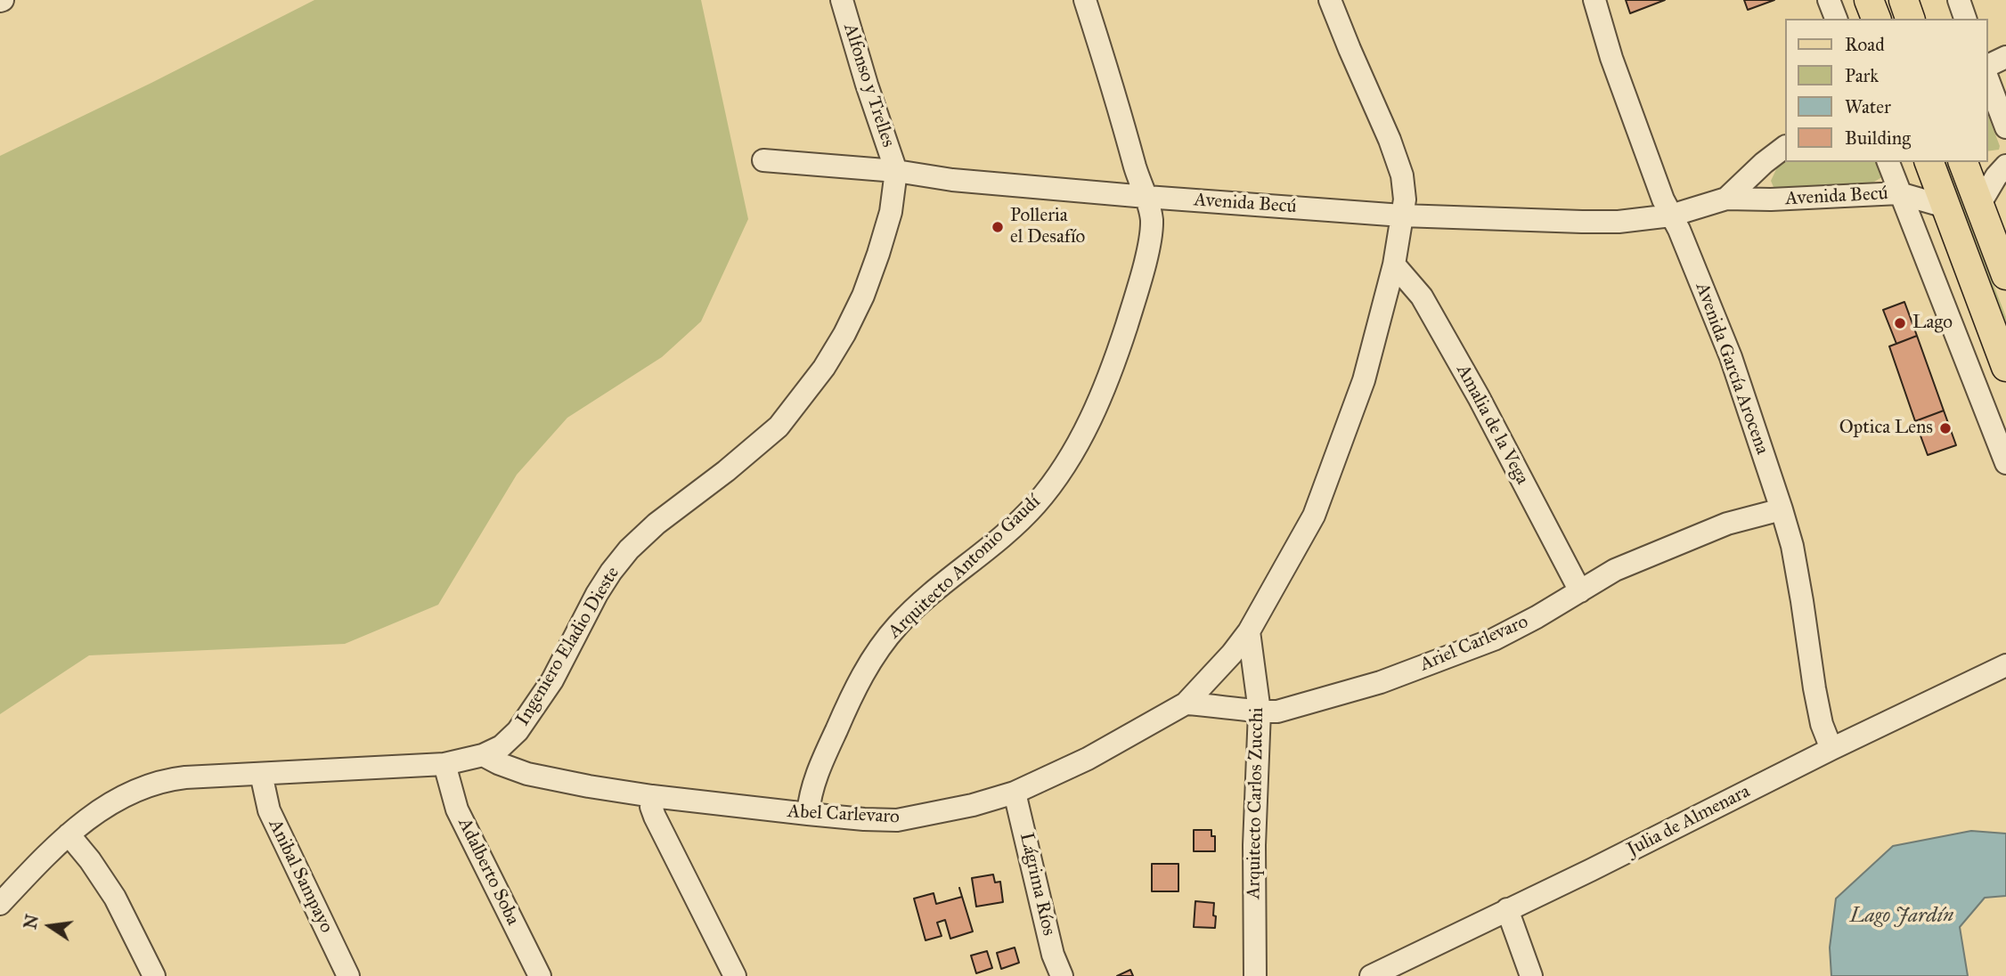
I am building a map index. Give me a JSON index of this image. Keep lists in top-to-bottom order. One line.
{"streets":{"street":["Alfonso y Trelles","Avenida Becú","Avenida García Arocena","Amalia de la Vega","Arquitecto Antonio Gaudí","Ariel Carlevaro","Ingeniero Eladio Dieste","Arquitecto Carlos Zucchi","Abel Carlevaro","Julia de Almenara","Adalberto Soba","Anibal Sampayo","Lágrima Ríos"]},"crossings":[["Alfonso y Trelles","Avenida Becú"],["Alfonso y Trelles","Ingeniero Eladio Dieste"],["Avenida Becú","Avenida García Arocena"],["Avenida Becú","Arquitecto Antonio Gaudí"],["Avenida Becú","Ingeniero Eladio Dieste"],["Avenida García Arocena","Ariel Carlevaro"],["Avenida García Arocena","Julia de Almenara"],["Amalia de la Vega","Ariel Carlevaro"],["Arquitecto Antonio Gaudí","Abel Carlevaro"],["Ariel Carlevaro","Arquitecto Carlos Zucchi"],["Ariel Carlevaro","Abel Carlevaro"],["Ingeniero Eladio Dieste","Abel Carlevaro"],["Ingeniero Eladio Dieste","Adalberto Soba"],["Ingeniero Eladio Dieste","Anibal Sampayo"],["Abel Carlevaro","Lágrima Ríos"]],"water":["Lago Jardín"],"places":["Polleria el Desafío","Lago","Optica Lens"],"legend":["Road","Park","Water","Building"],"north":"left"}
